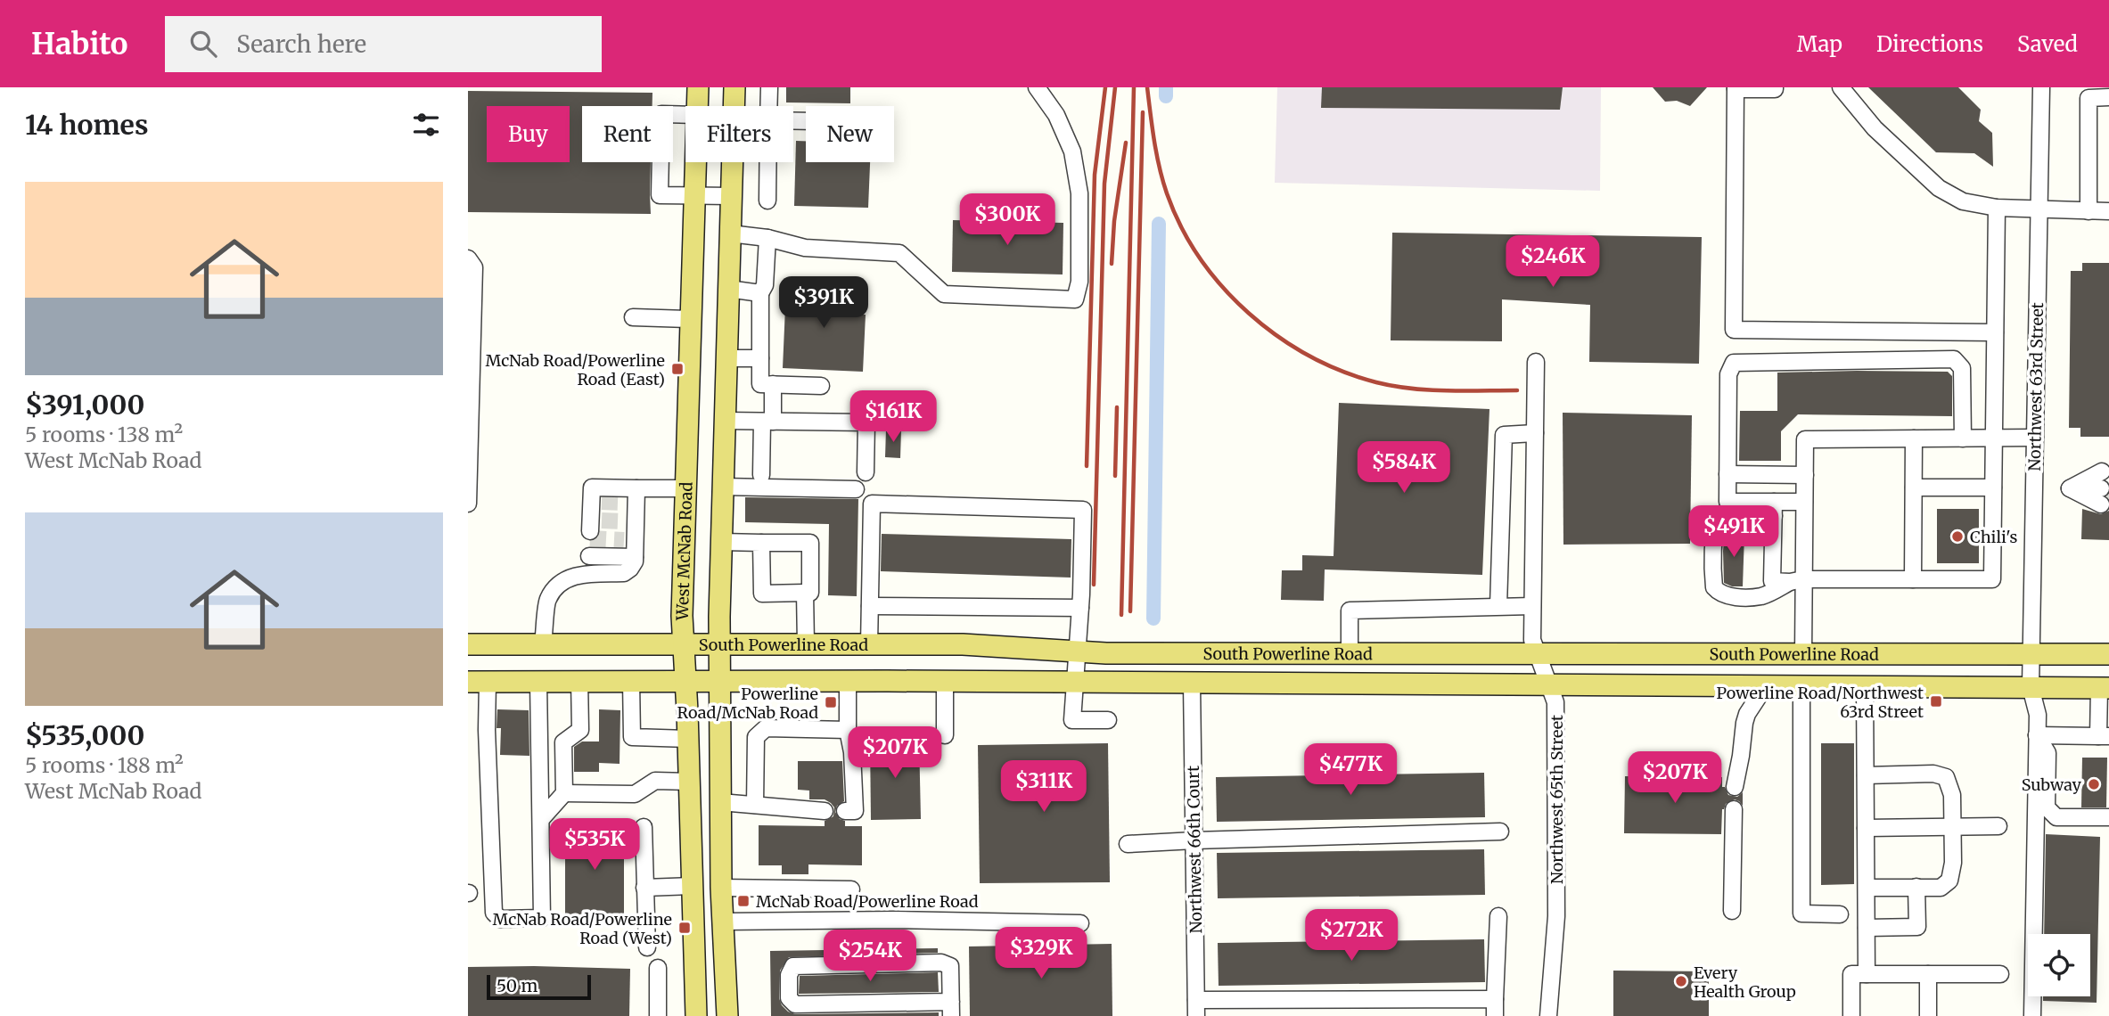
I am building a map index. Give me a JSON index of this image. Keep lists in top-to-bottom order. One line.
{"streets":{"main road":["West McNab Road","South Powerline Road"],"street":["Northwest 63rd Street","Northwest 65th Street","Northwest 66th Court"]},"crossings":[["Northwest 63rd Street","South Powerline Road"],["West McNab Road","South Powerline Road"],["South Powerline Road","Northwest 65th Street"],["South Powerline Road","Northwest 66th Court"]],"places":{"transit":["McNab Road/Powerline Road (East)","Powerline Road/Northwest 63rd Street","Powerline Road/McNab Road","McNab Road/Powerline Road","McNab Road/Powerline Road (West)"],"other":["Chili's","Subway","Every Health Group"]},"scale_bar":"50 m","page":{"header":"Habito","search":"Search here","nav":["Map","Directions","Saved"],"heading":"14 homes","chip":["Buy","Rent","Filters","New"],"list":[{"name":"$391,000","note":"5 rooms · 138 m² · West McNab Road"},{"name":"$535,000","note":"5 rooms · 188 m² · West McNab Road"}],"price":["$300K","$246K","$391K","$161K","$584K","$491K","$207K","$477K","$207K","$311K","$535K","$272K","$329K","$254K"],"scale":"50 m"}}
